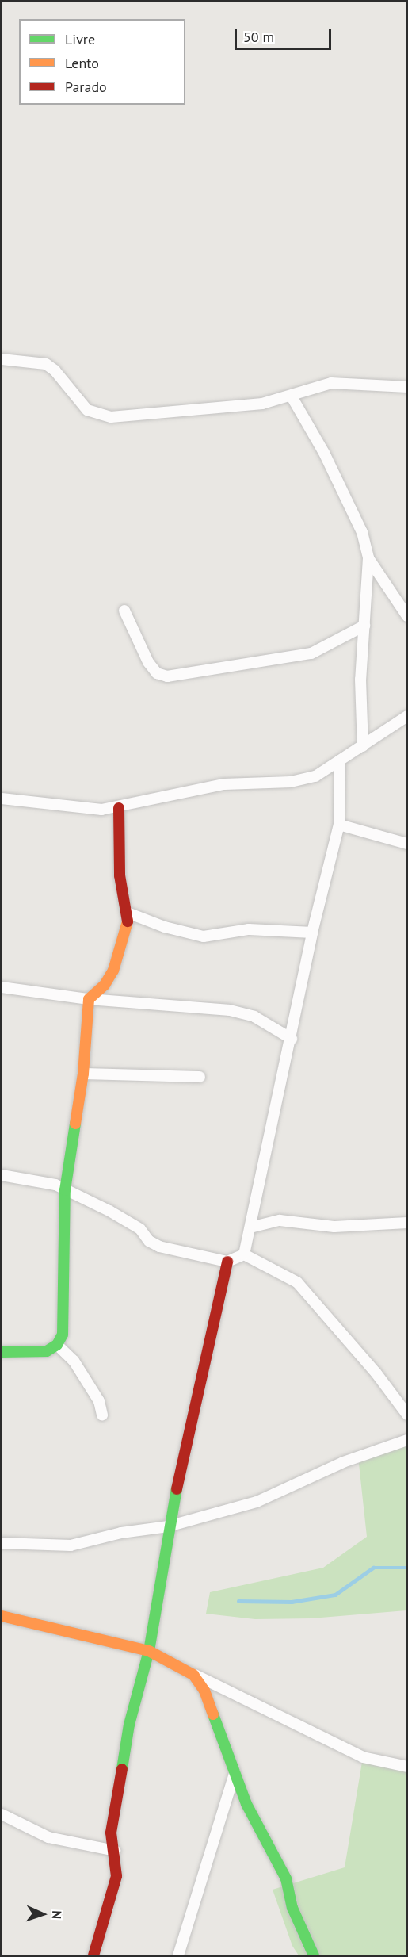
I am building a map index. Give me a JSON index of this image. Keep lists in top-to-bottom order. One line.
{"legend":["Livre","Lento","Parado"],"scale_bar":"50 m","north":"right"}
